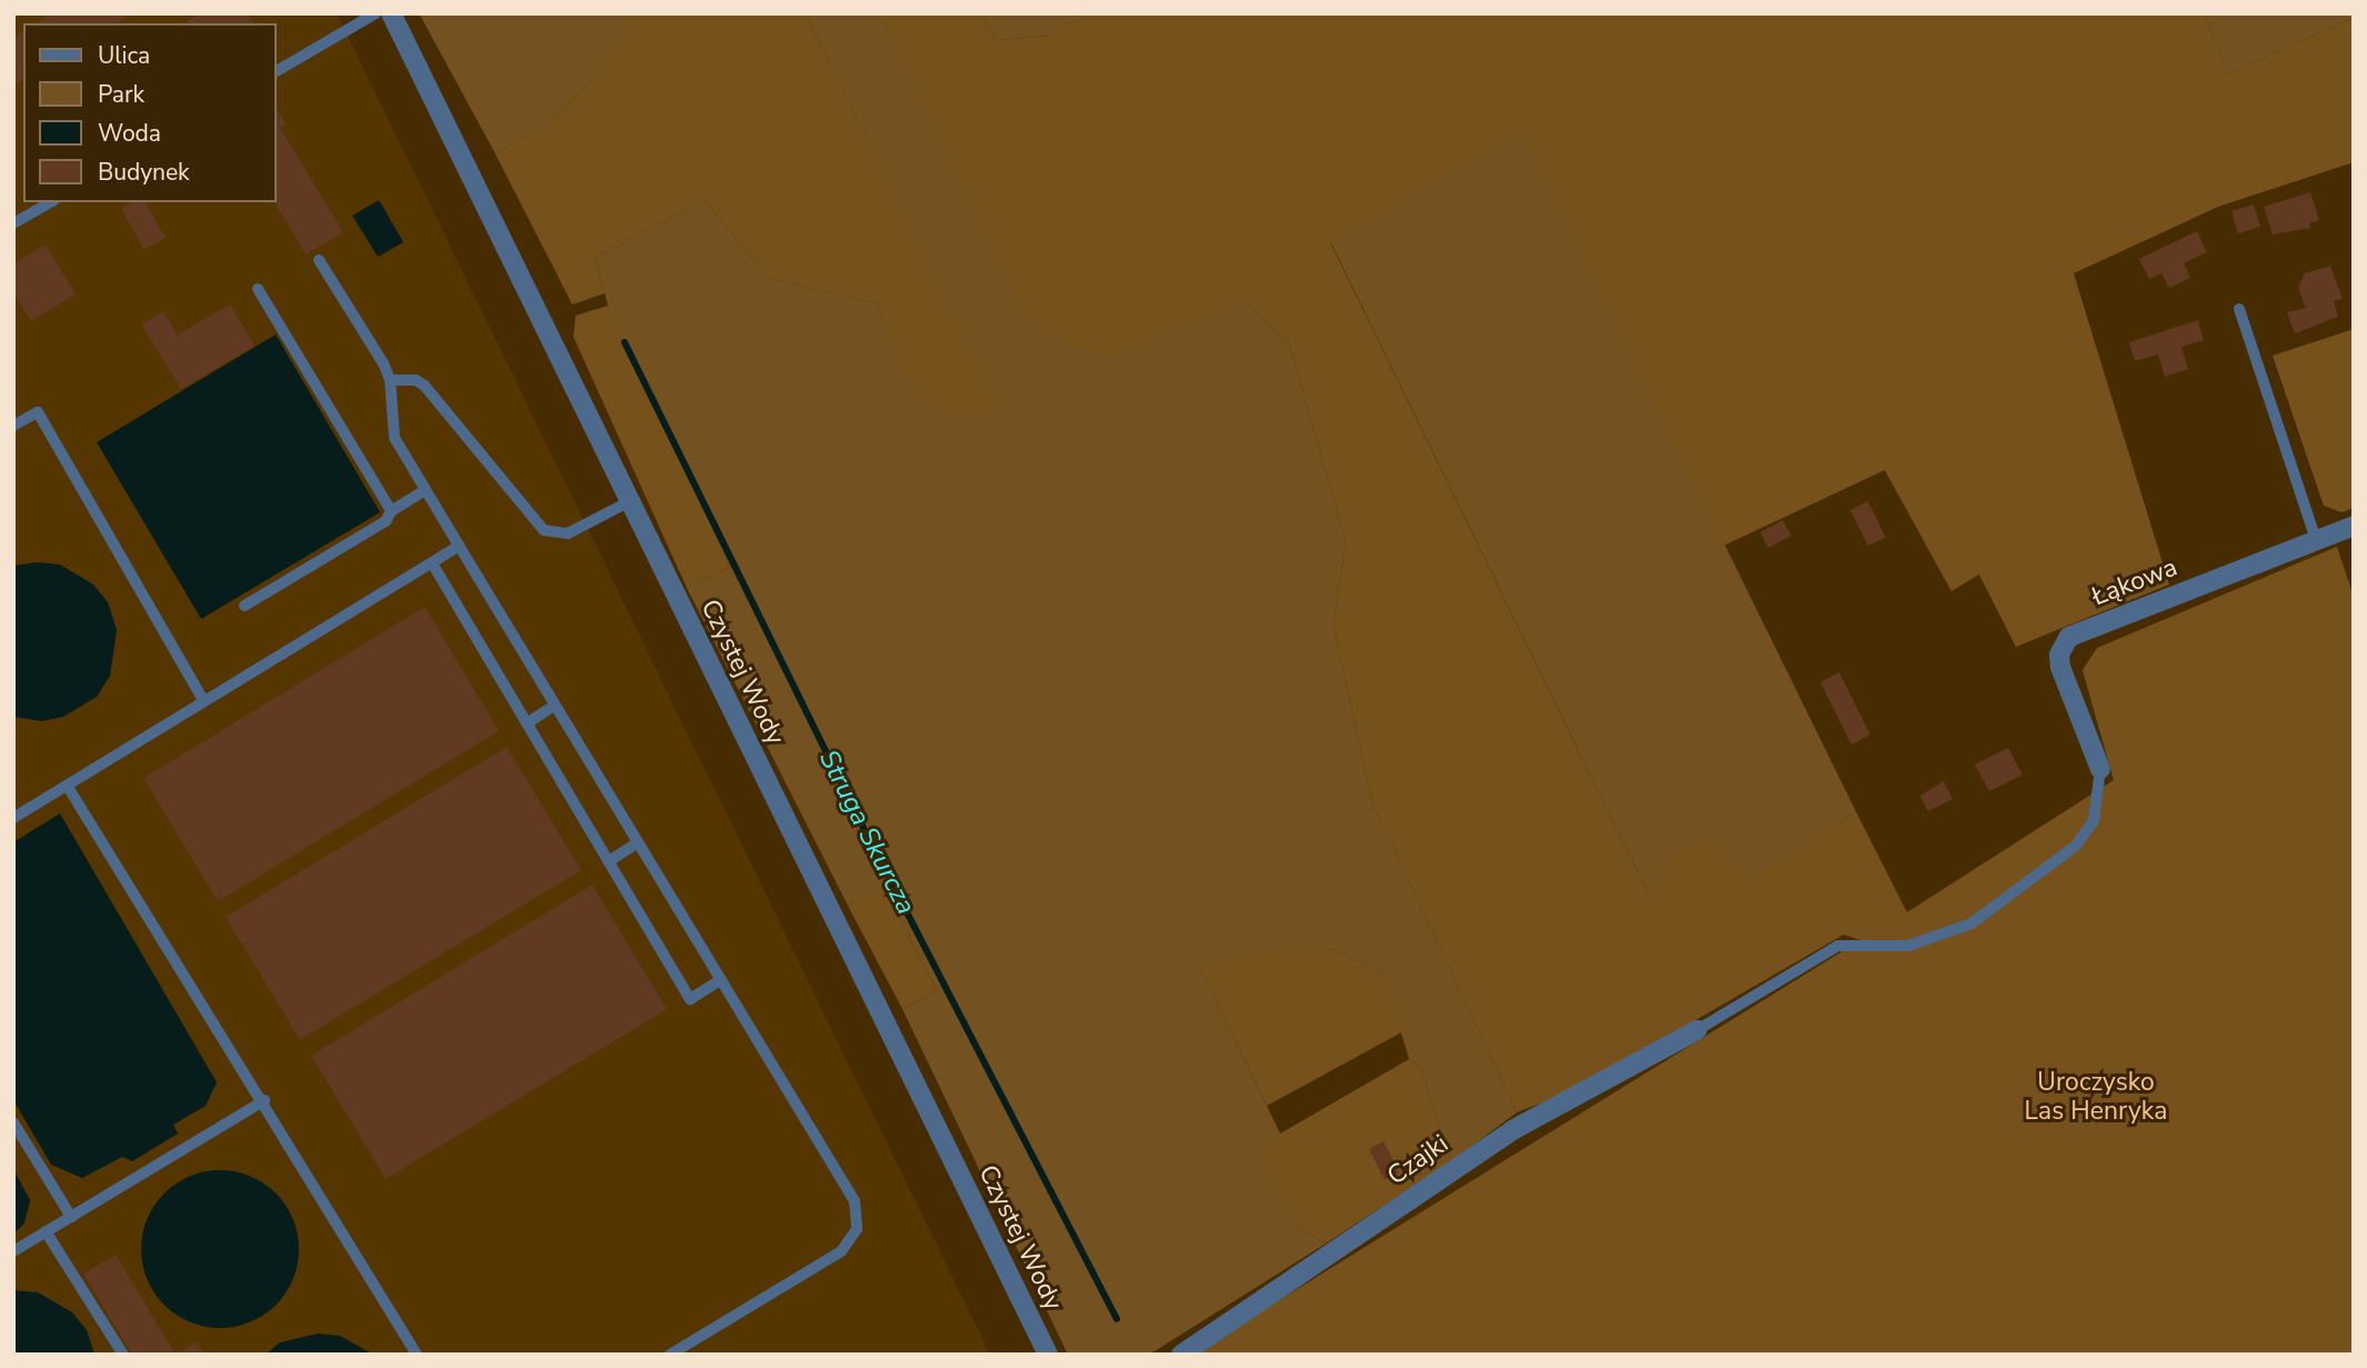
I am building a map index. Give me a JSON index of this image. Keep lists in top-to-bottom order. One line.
{"streets":{"street":["Łąkowa","Czystej Wody","Czajki"]},"water":["Struga Skurcza"],"parks":["Uroczysko Las Henryka"],"legend":["Ulica","Park","Woda","Budynek"]}
